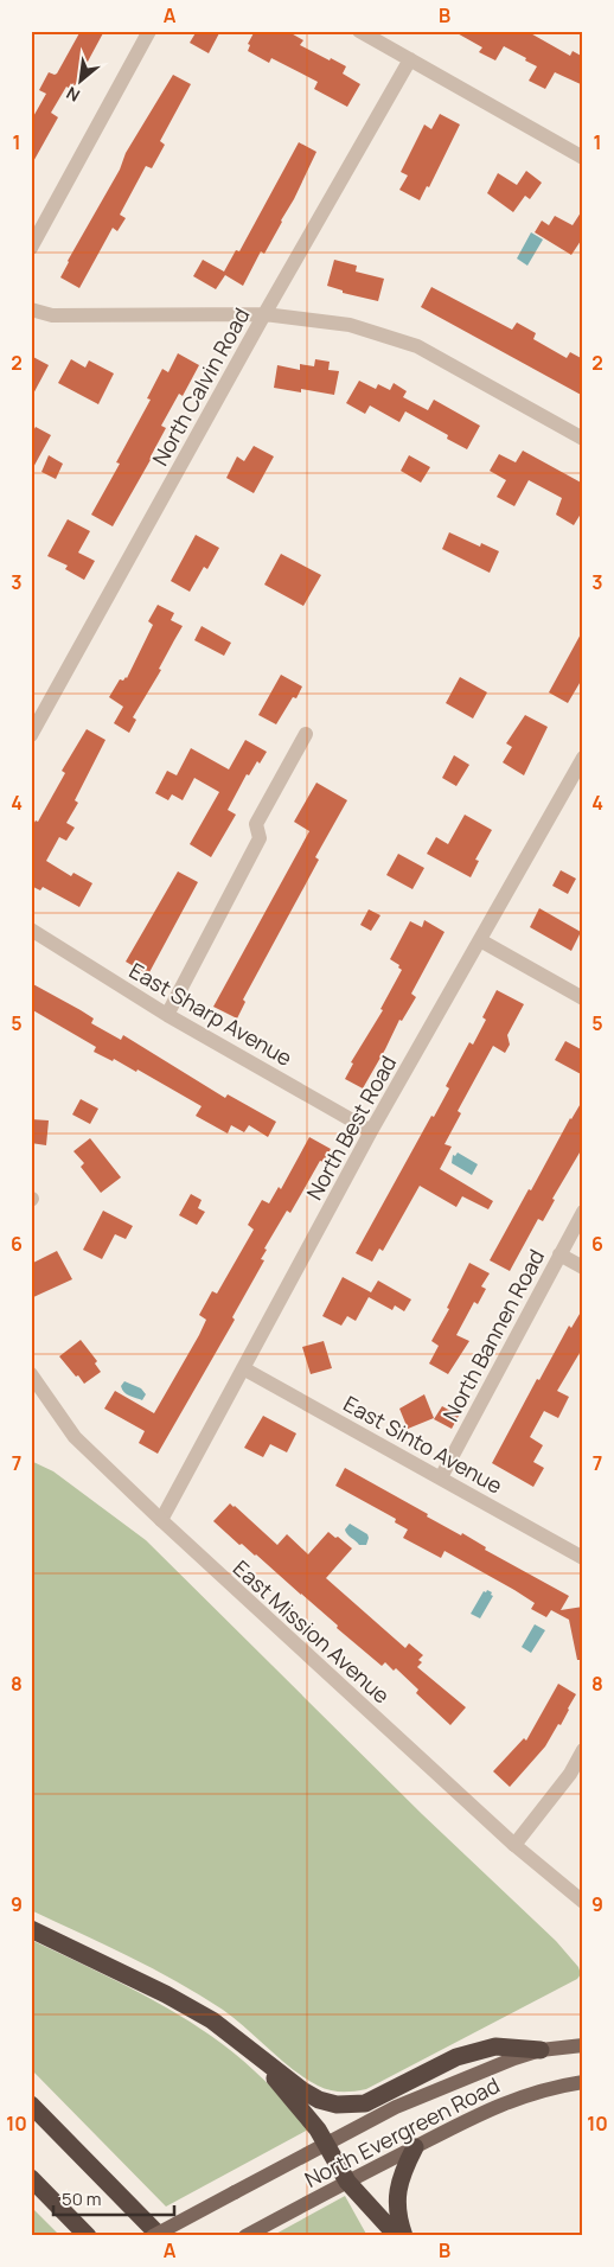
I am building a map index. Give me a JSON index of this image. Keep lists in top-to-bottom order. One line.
{"streets":{"main road":["North Evergreen Road"],"street":["North Calvin Road","East Sharp Avenue","North Best Road","North Bannen Road","East Sinto Avenue","East Mission Avenue"]},"crossings":[["East Sharp Avenue","North Best Road"],["North Best Road","East Sinto Avenue"],["North Best Road","East Mission Avenue"],["North Bannen Road","East Sinto Avenue"]],"scale_bar":"50 m","north":"bottom left","grid":{"columns":["A","B"],"rows":["1","2","3","4","5","6","7","8","9","10"]}}
